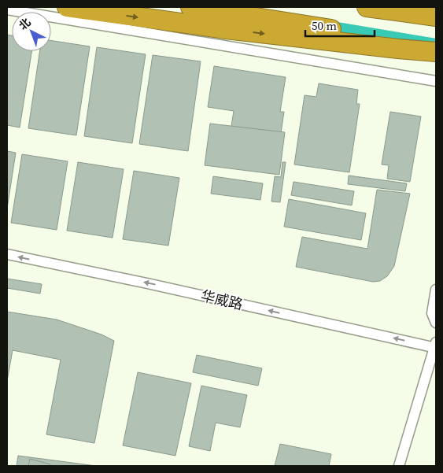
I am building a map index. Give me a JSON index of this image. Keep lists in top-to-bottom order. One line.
{"streets":{"street":["华威路"]},"one_way":["华威路"],"scale_bar":"50 m","north":"top left"}
